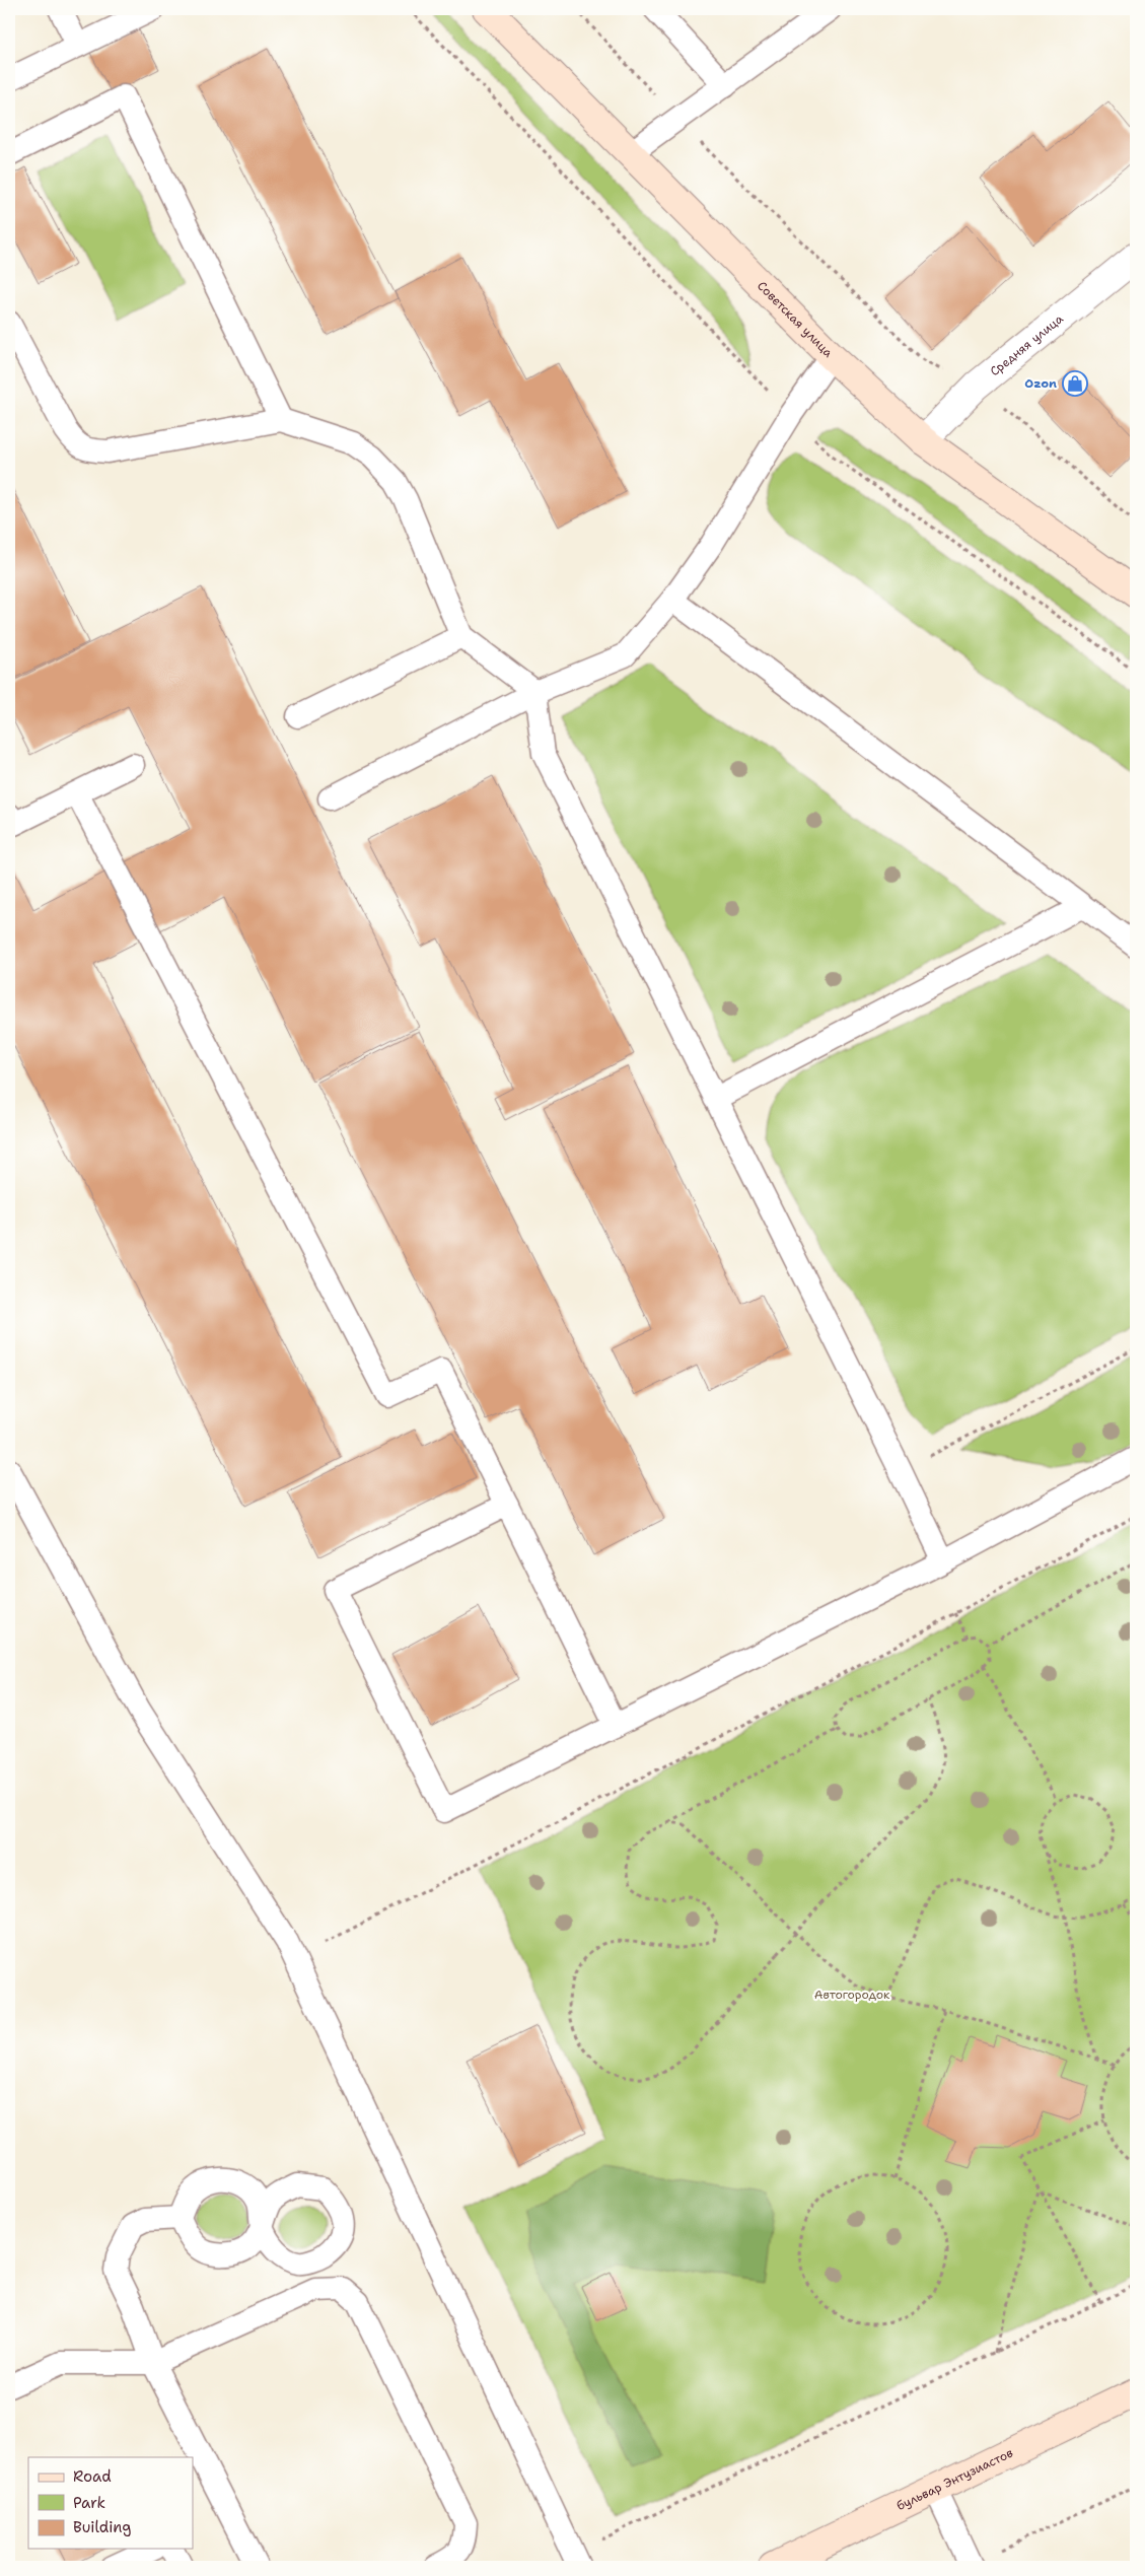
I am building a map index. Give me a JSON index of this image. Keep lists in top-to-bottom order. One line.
{"streets":{"main road":["Советская улица","бульвар Энтузиастов"],"street":["Средняя улица"]},"crossings":[["Советская улица","Средняя улица"]],"parks":["Автогородок"],"places":{"shop":["Ozon"]},"legend":["Road","Park","Building"]}
